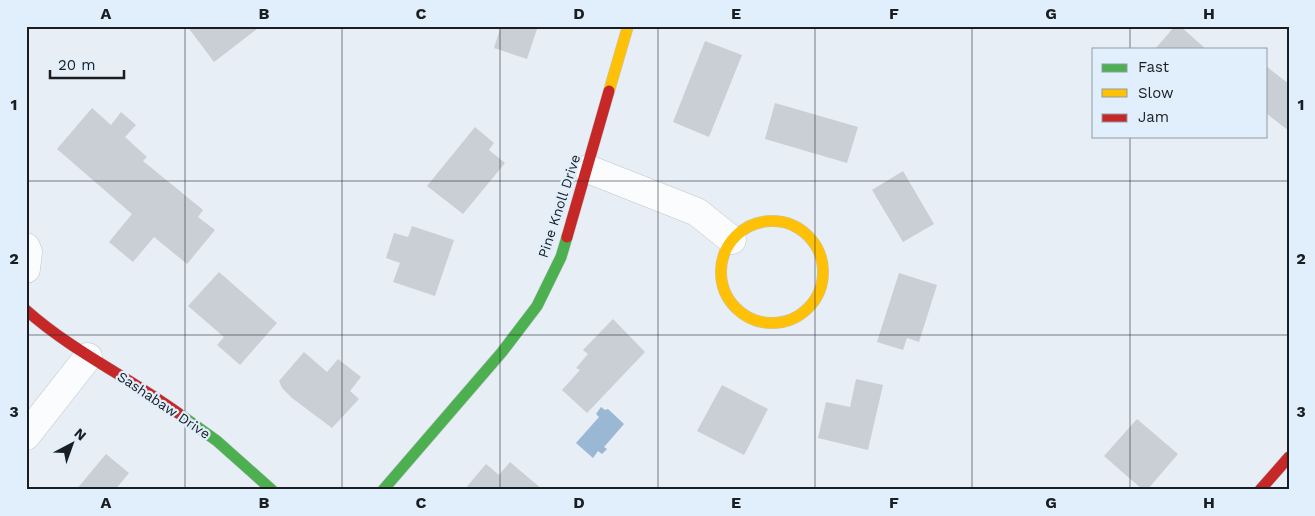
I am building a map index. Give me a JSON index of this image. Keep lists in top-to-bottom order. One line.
{"streets":{"street":["Pine Knoll Drive","Sashabaw Drive"]},"legend":["Fast","Slow","Jam"],"scale_bar":"20 m","north":"top right","grid":{"columns":["A","B","C","D","E","F","G","H"],"rows":["1","2","3"]}}
